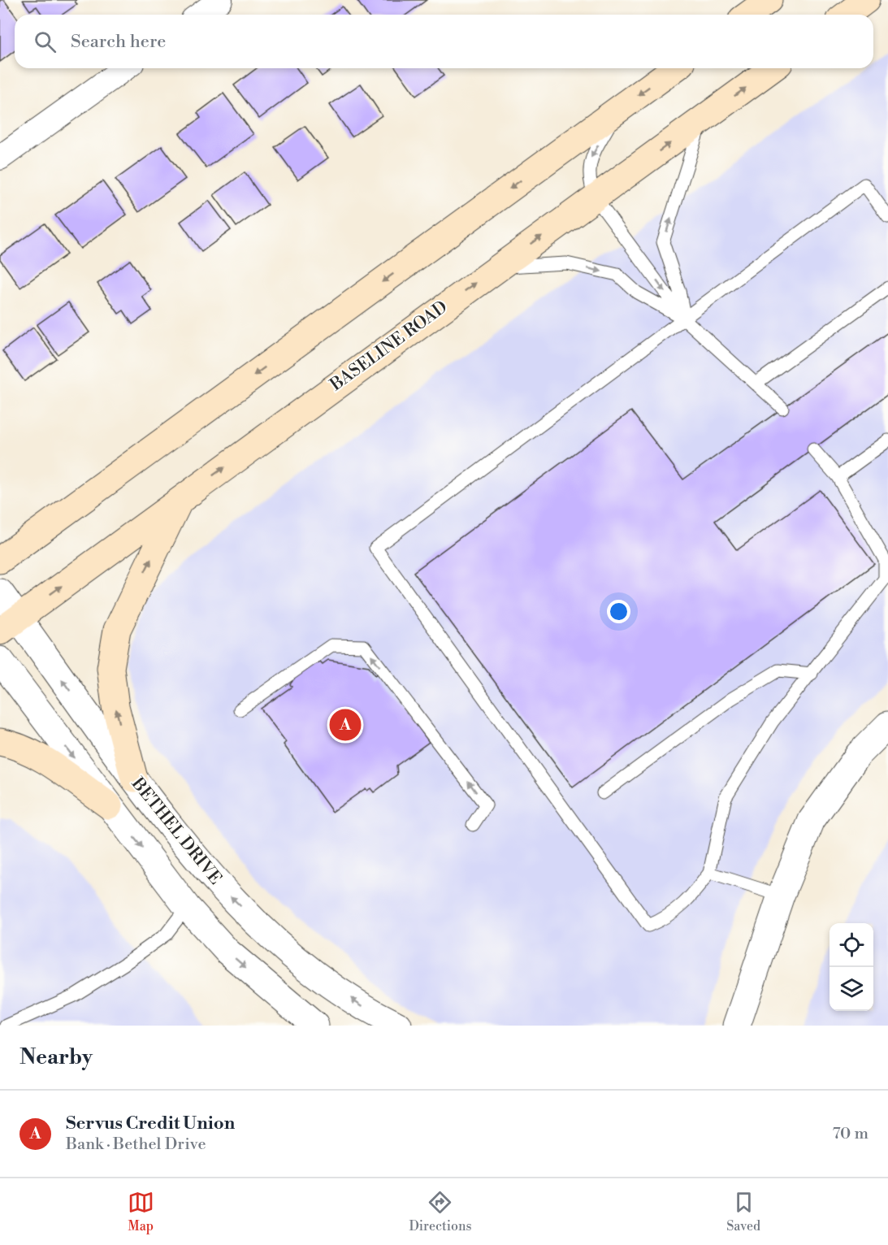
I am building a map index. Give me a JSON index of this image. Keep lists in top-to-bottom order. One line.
{"streets":{"main road":["BASELINE ROAD"],"street":["BETHEL DRIVE"]},"crossings":[["BASELINE ROAD","BETHEL DRIVE"]],"page":{"search":"Search here","pins":"A","heading":"Nearby","list":[{"mark":"A","name":"Servus Credit Union","note":"Bank · Bethel Drive","value":"70 m"}],"nav":["Map","Directions","Saved"]}}
